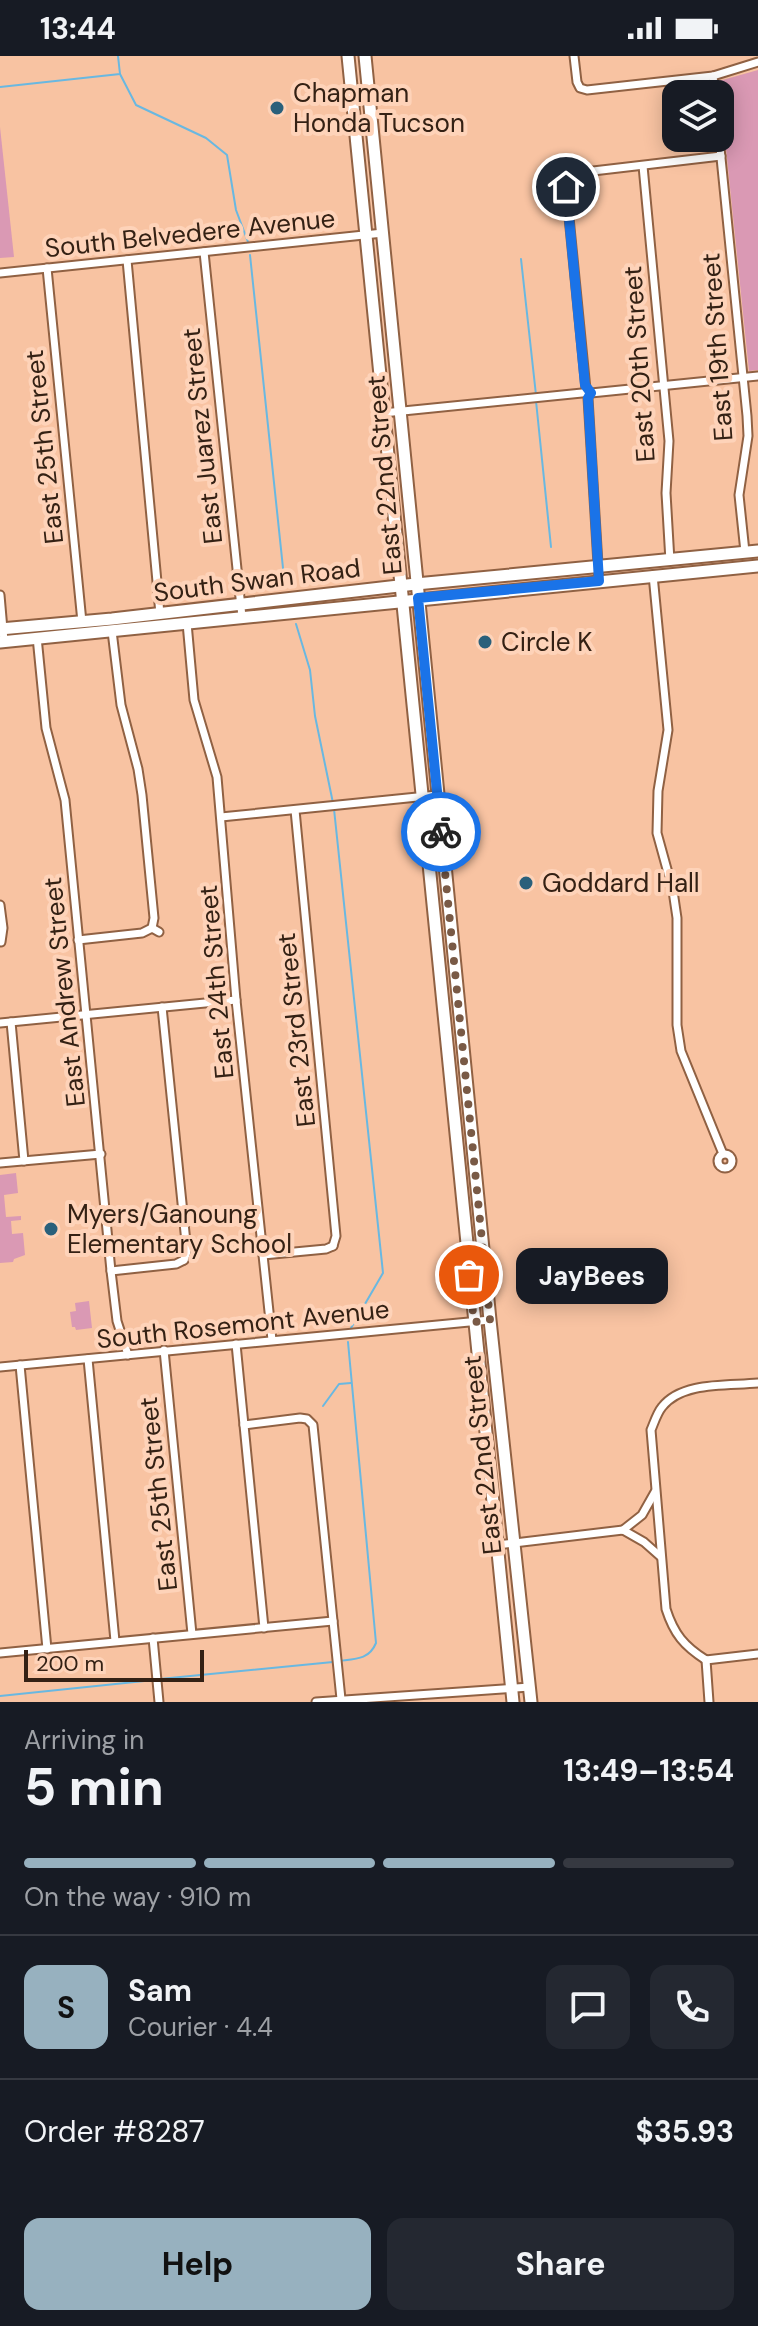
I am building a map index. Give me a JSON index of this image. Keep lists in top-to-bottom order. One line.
{"streets":{"main road":["East 22nd Street","South Swan Road"],"street":["South Belvedere Avenue","East 19th Street","East 20th Street","East Juarez Street","East 25th Street","East 24th Street","East Andrew Street","East 23rd Street","South Rosemont Avenue"]},"crossings":[["South Belvedere Avenue","East Juarez Street"],["South Belvedere Avenue","East 25th Street"],["South Belvedere Avenue","East 22nd Street"],["East 19th Street","South Swan Road"],["East 20th Street","South Swan Road"],["East Juarez Street","South Swan Road"],["East 25th Street","South Swan Road"],["East 25th Street","South Rosemont Avenue"],["East 22nd Street","South Swan Road"],["East 22nd Street","South Rosemont Avenue"],["South Swan Road","East 24th Street"],["South Swan Road","East Andrew Street"],["East 24th Street","East 23rd Street"],["East 24th Street","South Rosemont Avenue"],["East Andrew Street","South Rosemont Avenue"]],"places":["Chapman Honda Tucson","Circle K","Goddard Hall","Myers/Ganoung Elementary School","JayBees"],"scale_bar":"200 m","page":{"status":"13:44","bubble":"JayBees","scale":"200 m","heading":["5 min","Arriving in","13:49–13:54"],"panel":["Sam","Courier · 4.4","Order #8287","$35.93"],"bar":"On the way · 910 m","round":"S","buttons":["Help","Share"]}}
